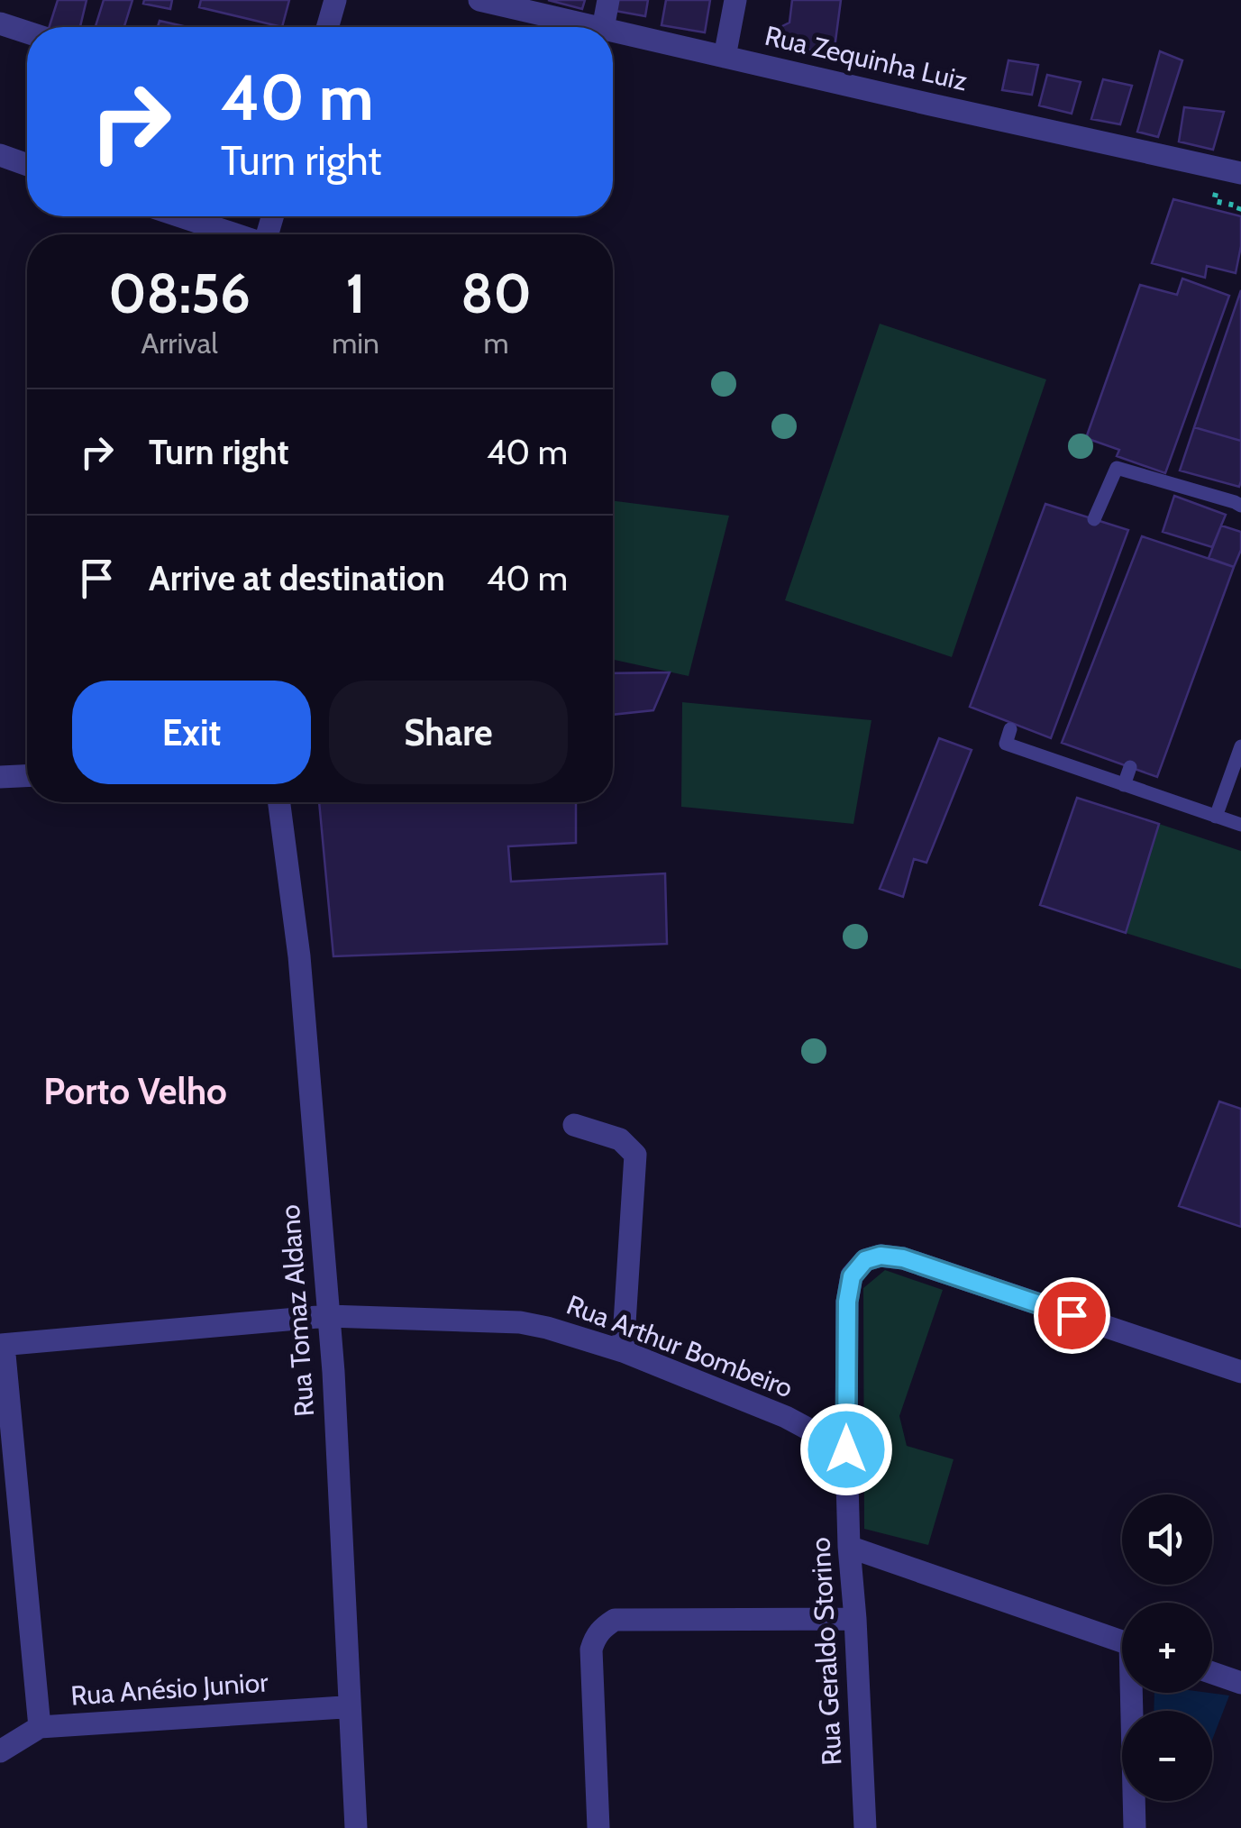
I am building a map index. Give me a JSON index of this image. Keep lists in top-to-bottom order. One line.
{"streets":{"street":["Rua Zequinha Luiz","Rua Tomaz Aldano","Rua Arthur Bombeiro","Rua Geraldo Storino","Rua Anésio Junior"]},"crossings":[["Rua Tomaz Aldano","Rua Arthur Bombeiro"],["Rua Tomaz Aldano","Rua Anésio Junior"],["Rua Arthur Bombeiro","Rua Geraldo Storino"]],"districts":["Porto Velho"],"page":{"turn":["40 m","Turn right"],"eta":["08:56","Arrival","1","min","80","m"],"list":[{"name":"Turn right","value":"40 m"},{"name":"Arrive at destination","value":"40 m"}],"buttons":["Exit","Share"],"map_buttons":["+","−"]}}
